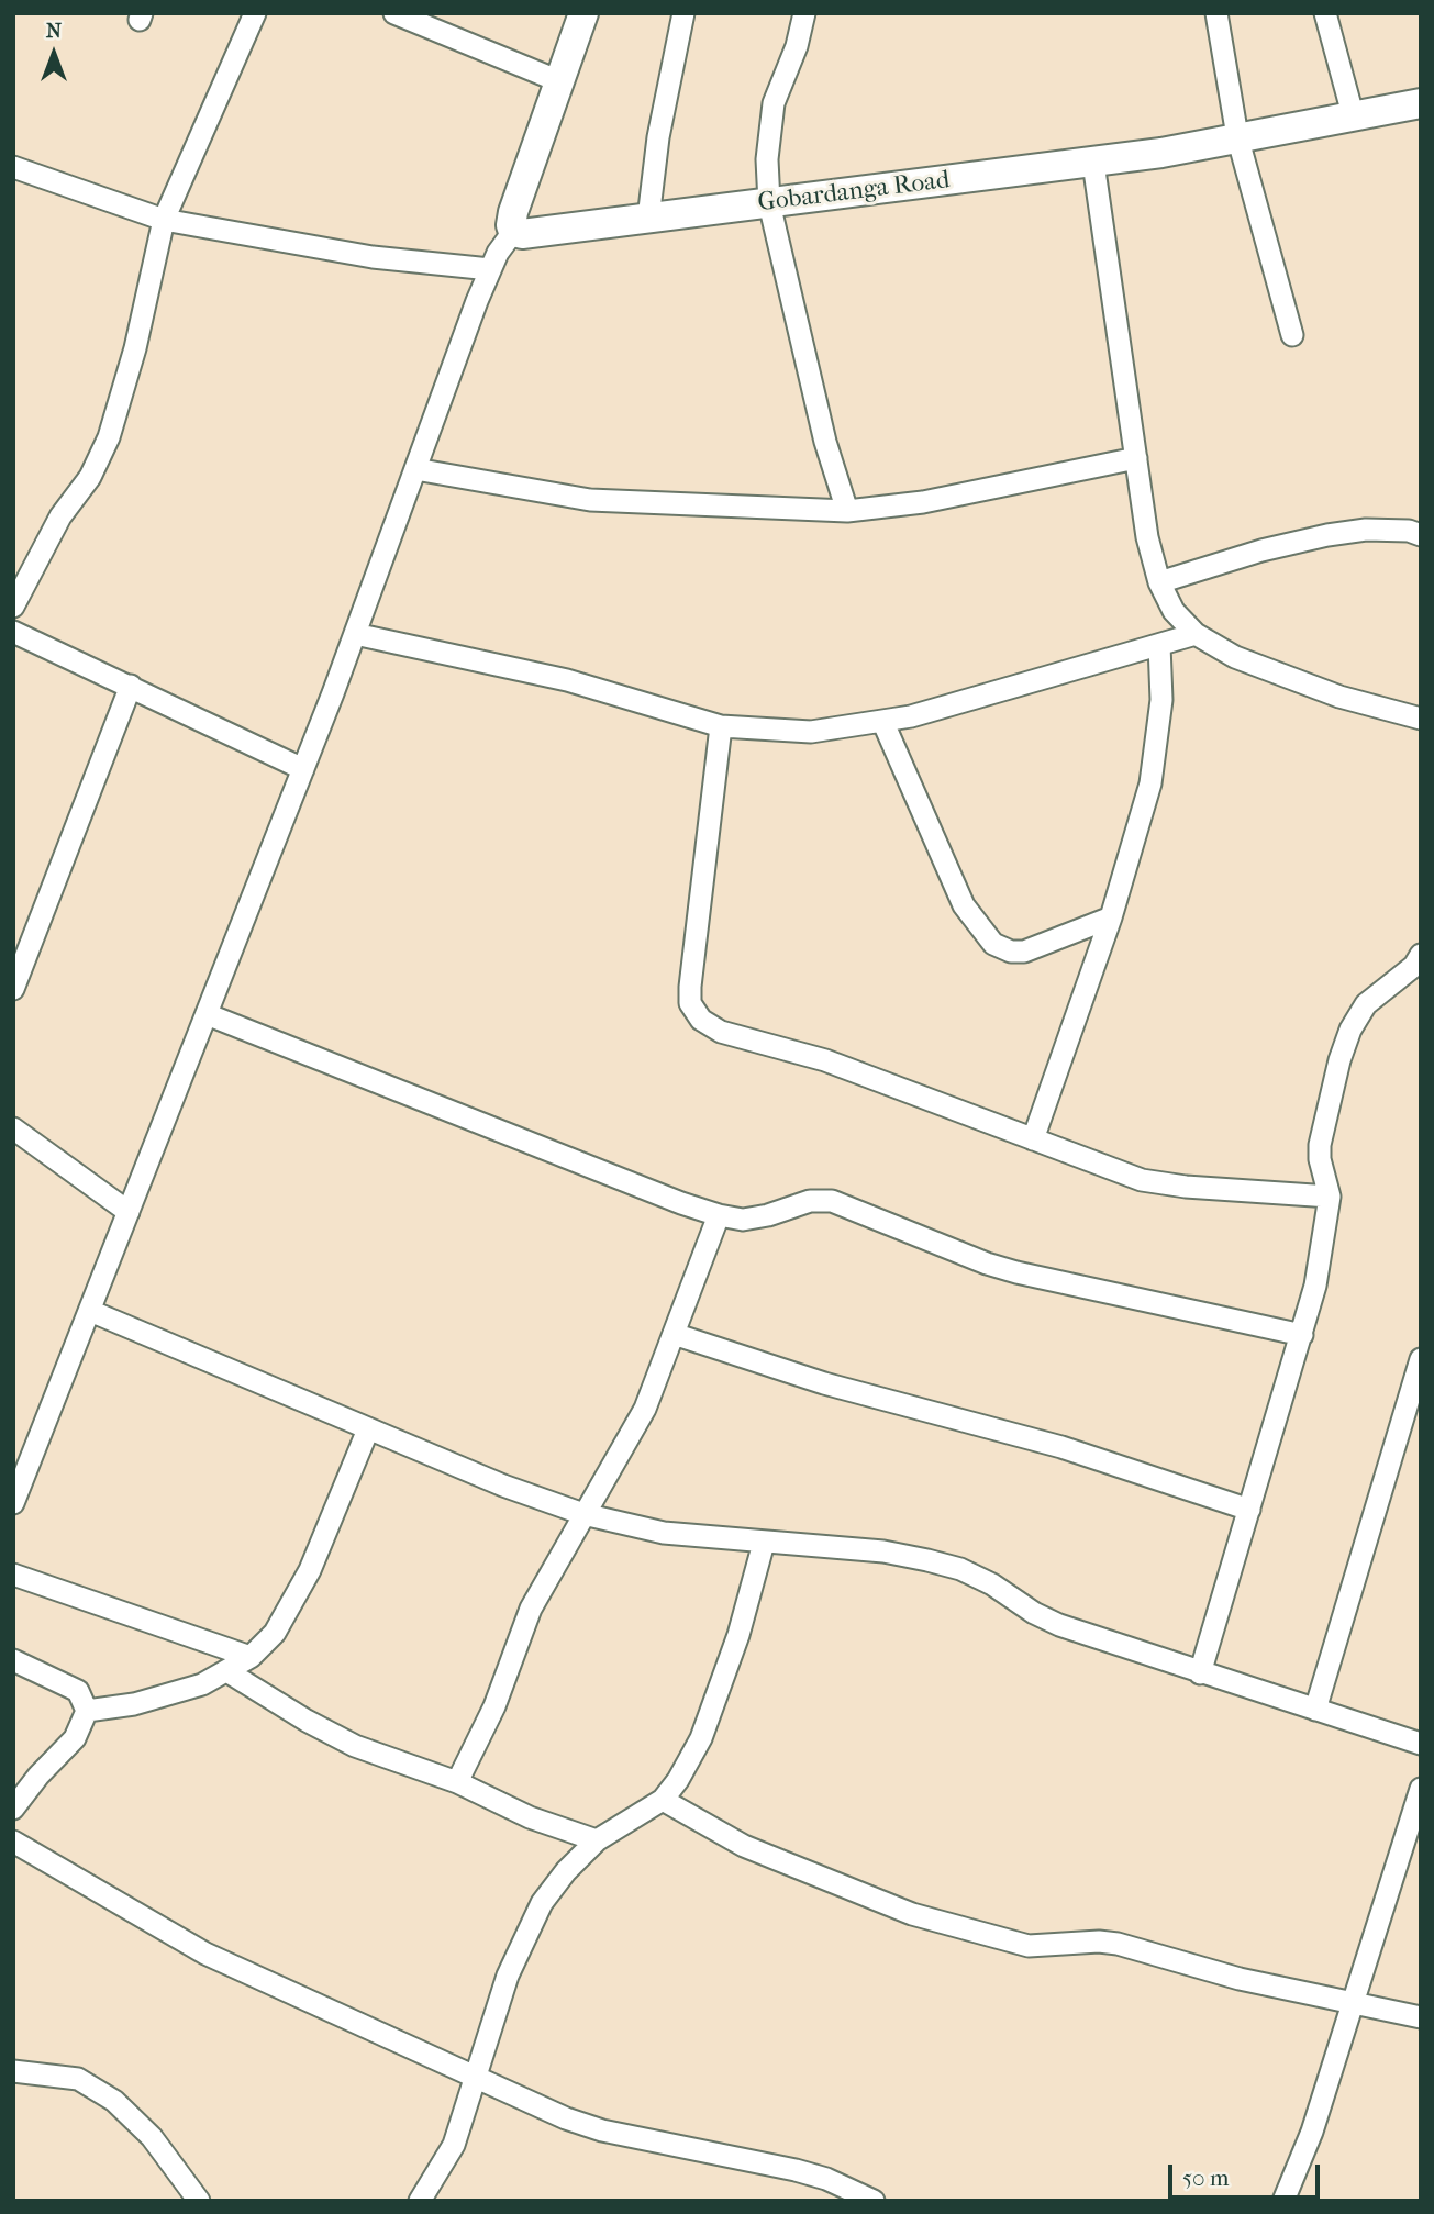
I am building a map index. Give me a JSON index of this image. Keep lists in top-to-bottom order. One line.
{"streets":{"main road":["Gobardanga Road"]},"scale_bar":"50 m","north":"top"}
